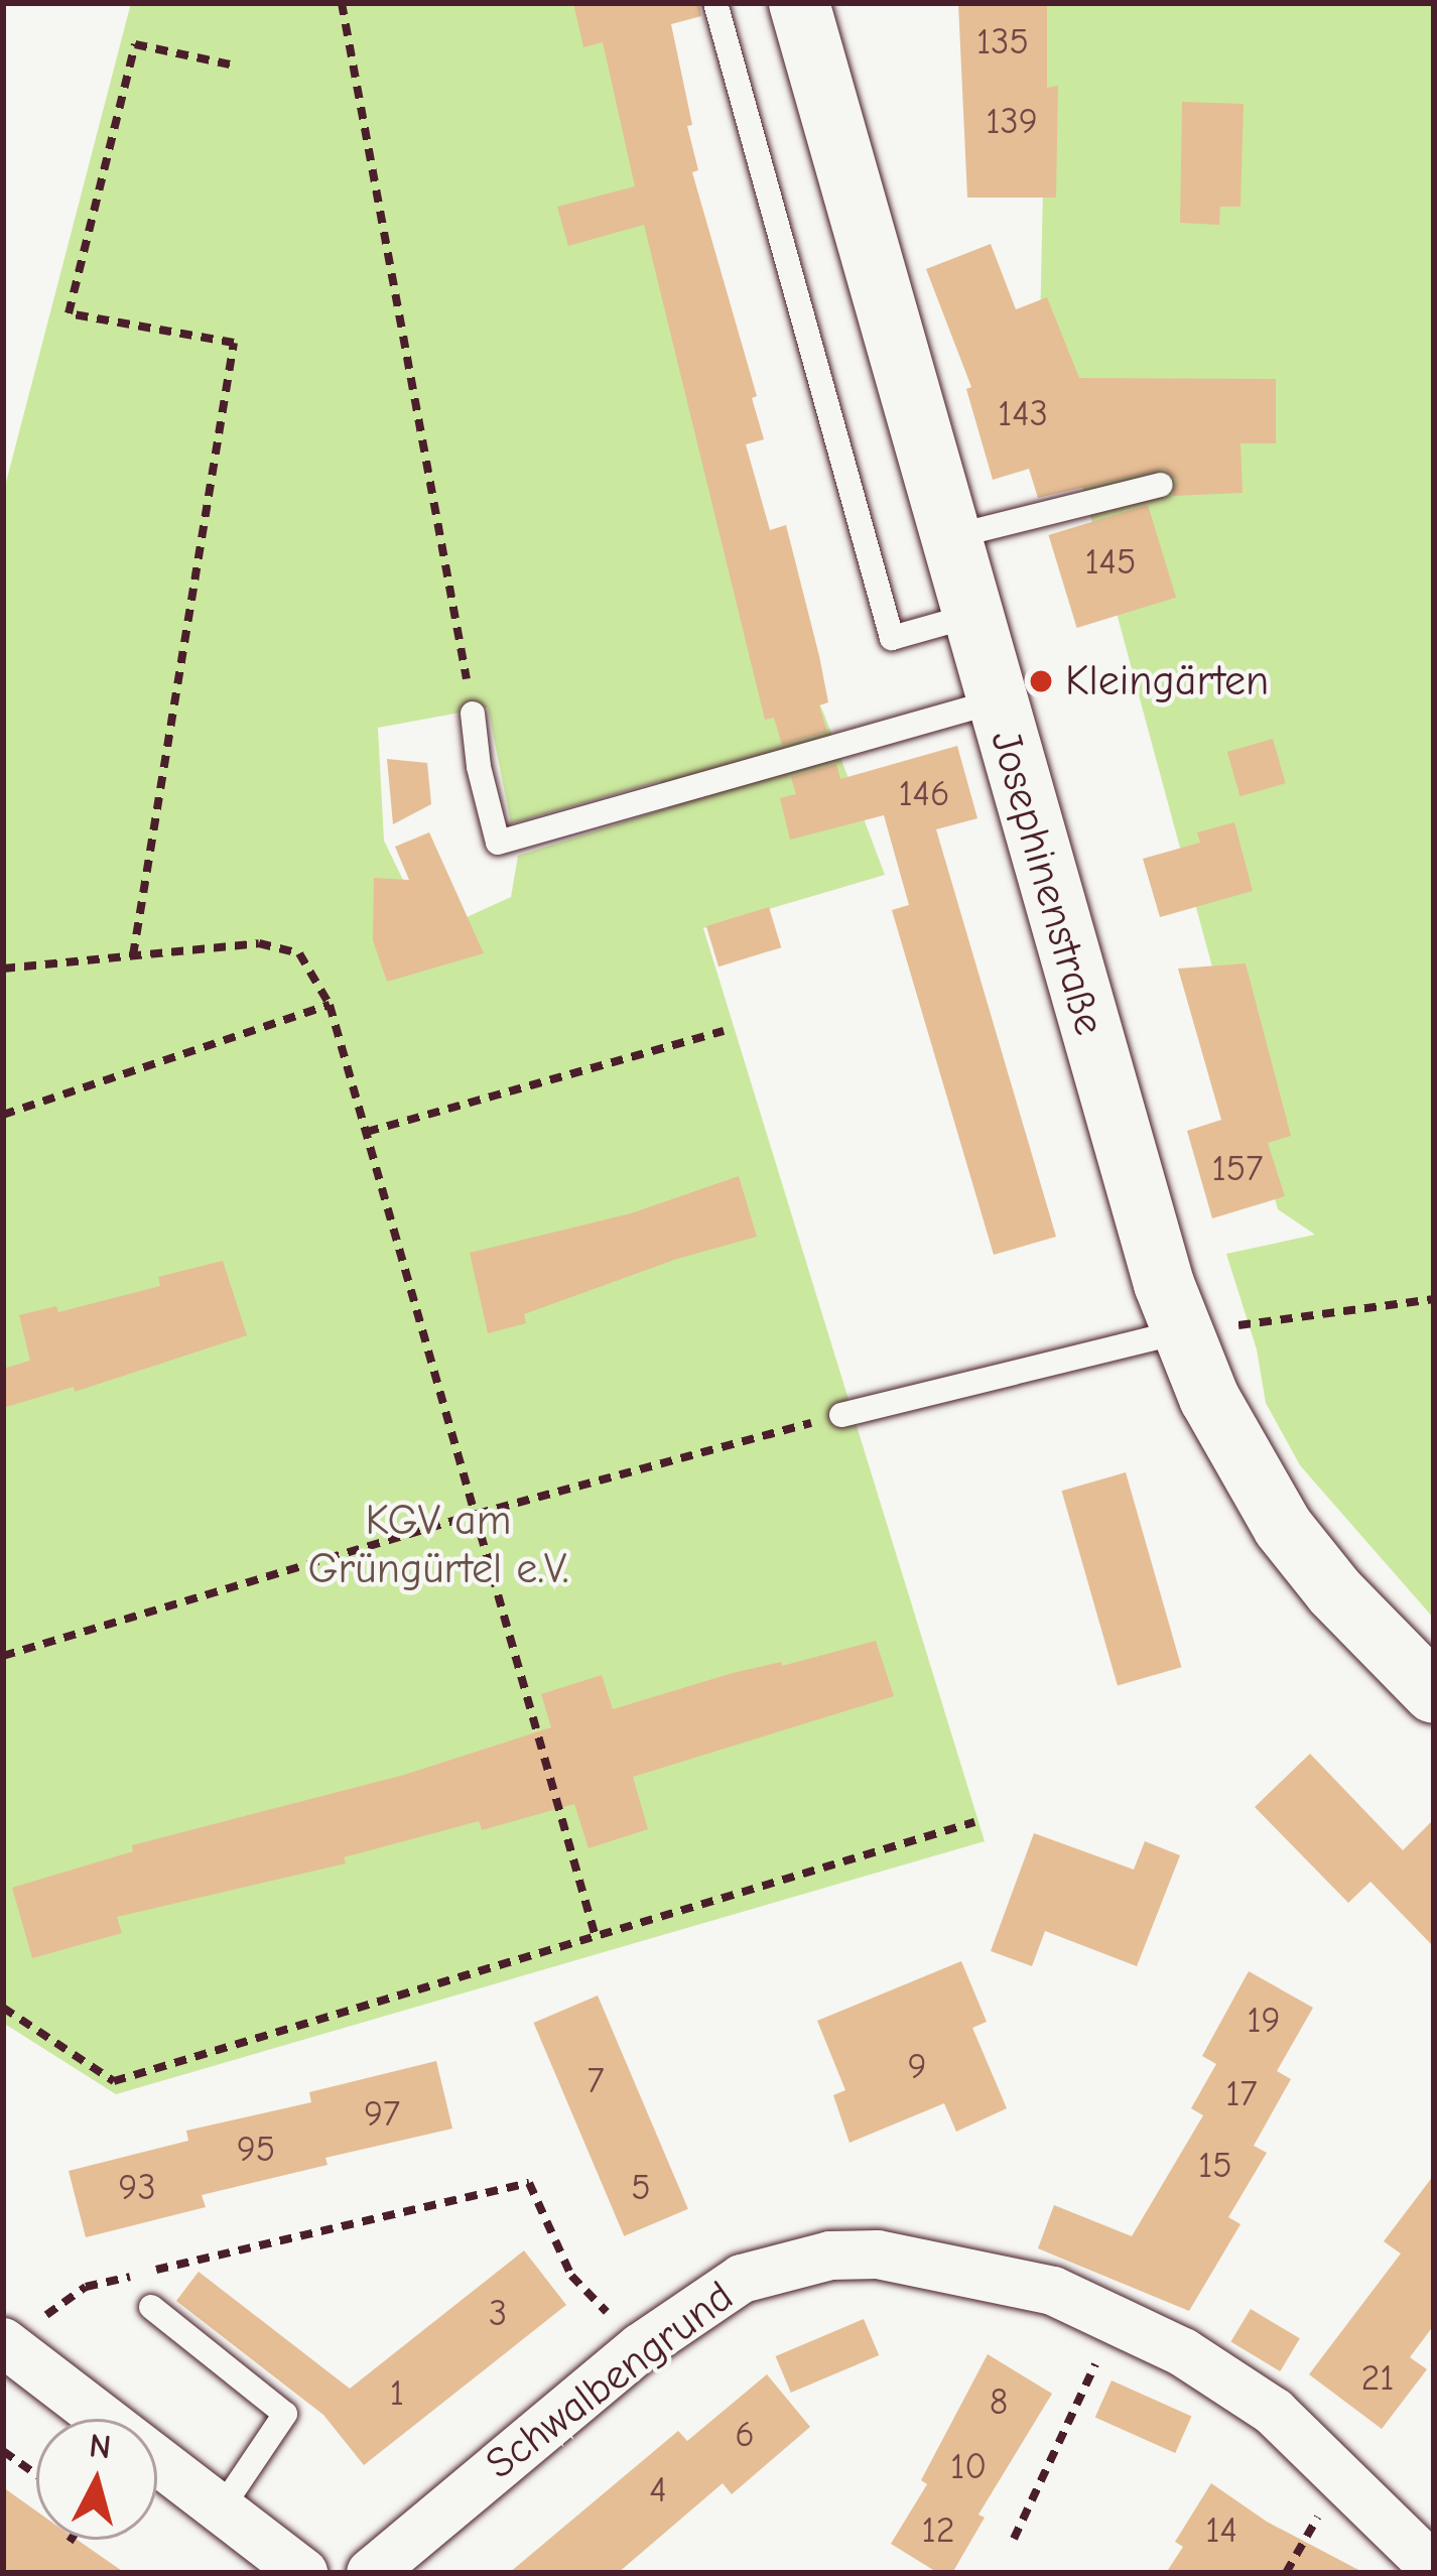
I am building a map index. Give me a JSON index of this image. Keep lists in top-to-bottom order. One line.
{"streets":{"street":["Josephinenstraße","Schwalbengrund"]},"parks":["KGV am Grüngürtel e.V."],"places":["Kleingärten"],"house_numbers":["135","139","143","145","146","157","19","9","7","17","97","95","15","93","5","3","21","1","8","6","10","4","12","14"],"north":"top"}
